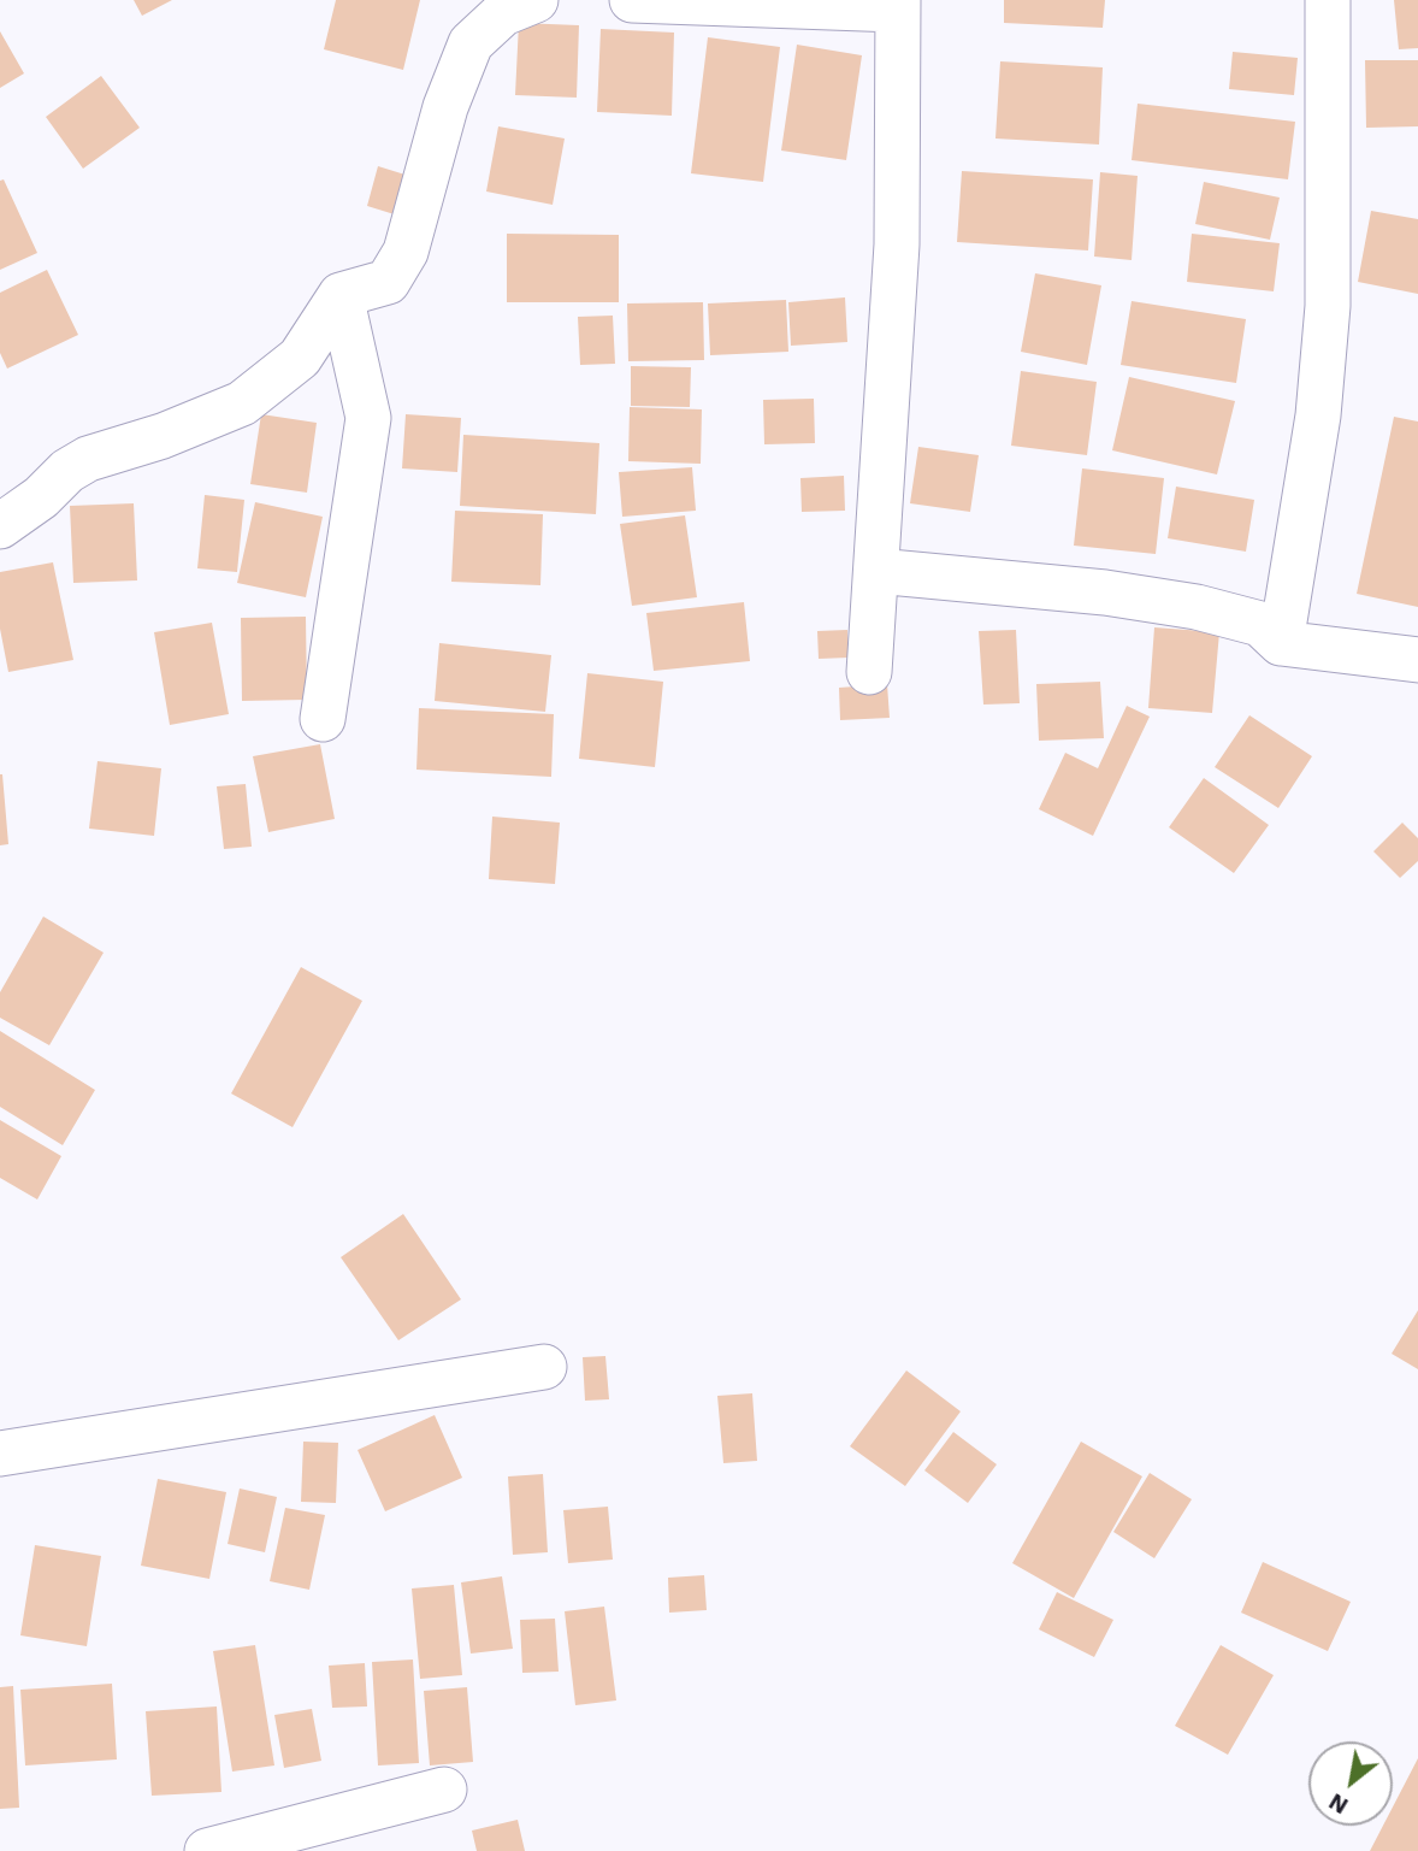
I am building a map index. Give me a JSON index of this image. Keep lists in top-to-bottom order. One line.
{"north":"bottom left"}
